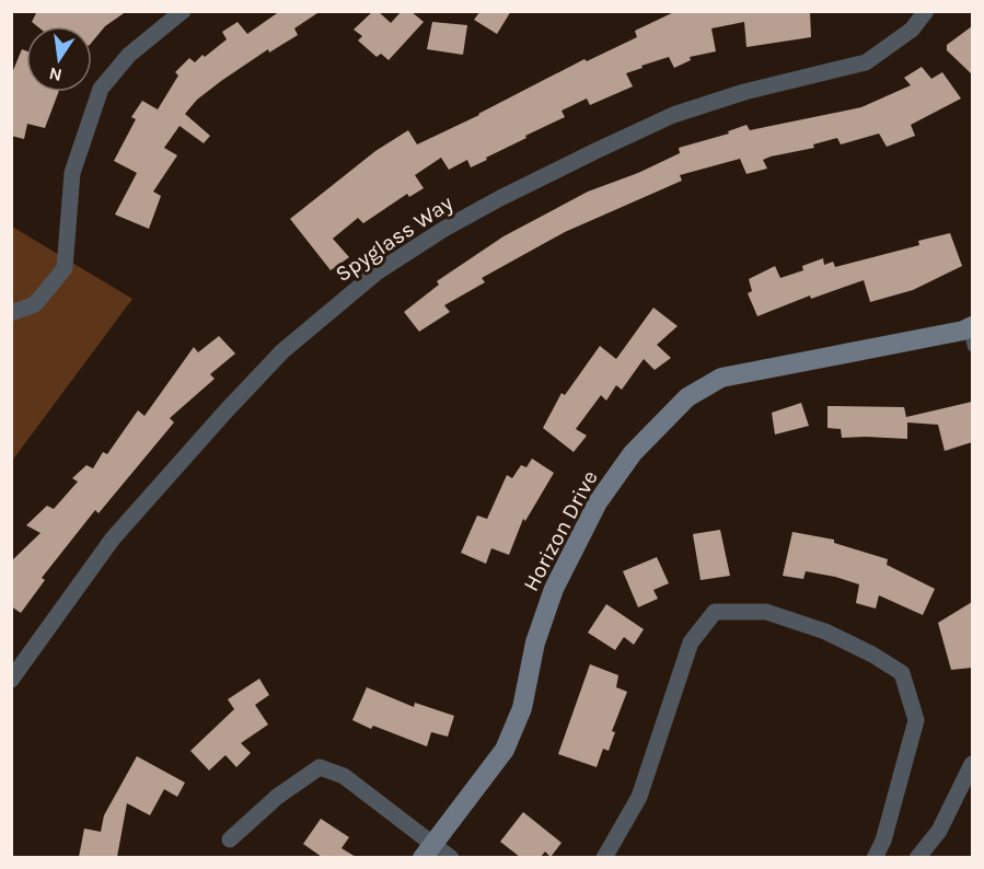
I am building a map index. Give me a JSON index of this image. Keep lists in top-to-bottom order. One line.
{"streets":{"street":["Spyglass Way","Horizon Drive"]},"north":"bottom"}
